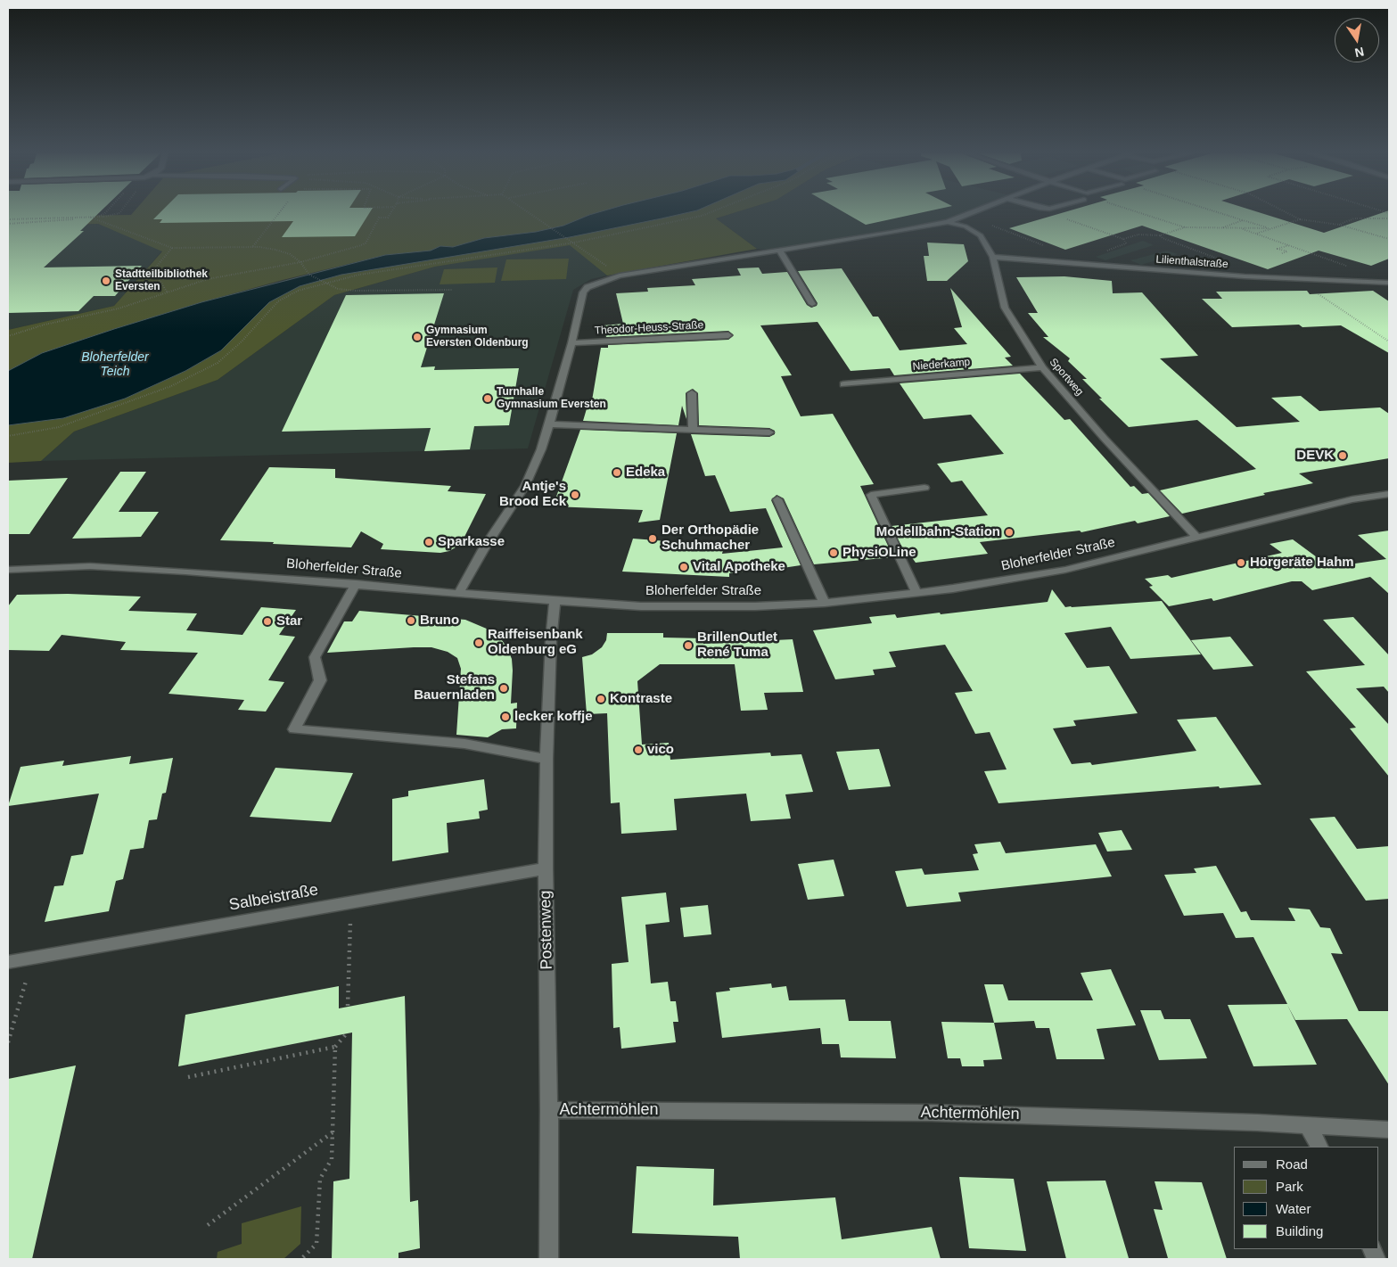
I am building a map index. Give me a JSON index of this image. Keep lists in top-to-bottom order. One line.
{"streets":{"street":["Lilienthalstraße","Theodor-Heuss-Straße","Niederkamp","Sportweg","Bloherfelder Straße","Salbeistraße","Postenweg","Achtermöhlen"]},"crossings":[["Lilienthalstraße","Sportweg"],["Theodor-Heuss-Straße","Sportweg"],["Theodor-Heuss-Straße","Bloherfelder Straße"],["Niederkamp","Sportweg"],["Sportweg","Bloherfelder Straße"],["Bloherfelder Straße","Postenweg"],["Salbeistraße","Postenweg"],["Postenweg","Achtermöhlen"]],"water":["Bloherfelder Teich"],"places":["Stadtteilbibliothek Eversten","Gymnasium Eversten Oldenburg","Turnhalle Gymnasium Eversten","DEVK","Edeka","Antje's Brood Eck","Modellbahn-Station","Der Orthopädie Schuhmacher","Sparkasse","PhysiOLine","Hörgeräte Hahm","Vital Apotheke","Bruno","Star","Raiffeisenbank Oldenburg eG","BrillenOutlet René Tuma","Stefans Bauernladen","Kontraste","lecker koffje","vico"],"legend":["Road","Park","Water","Building"],"north":"bottom"}
